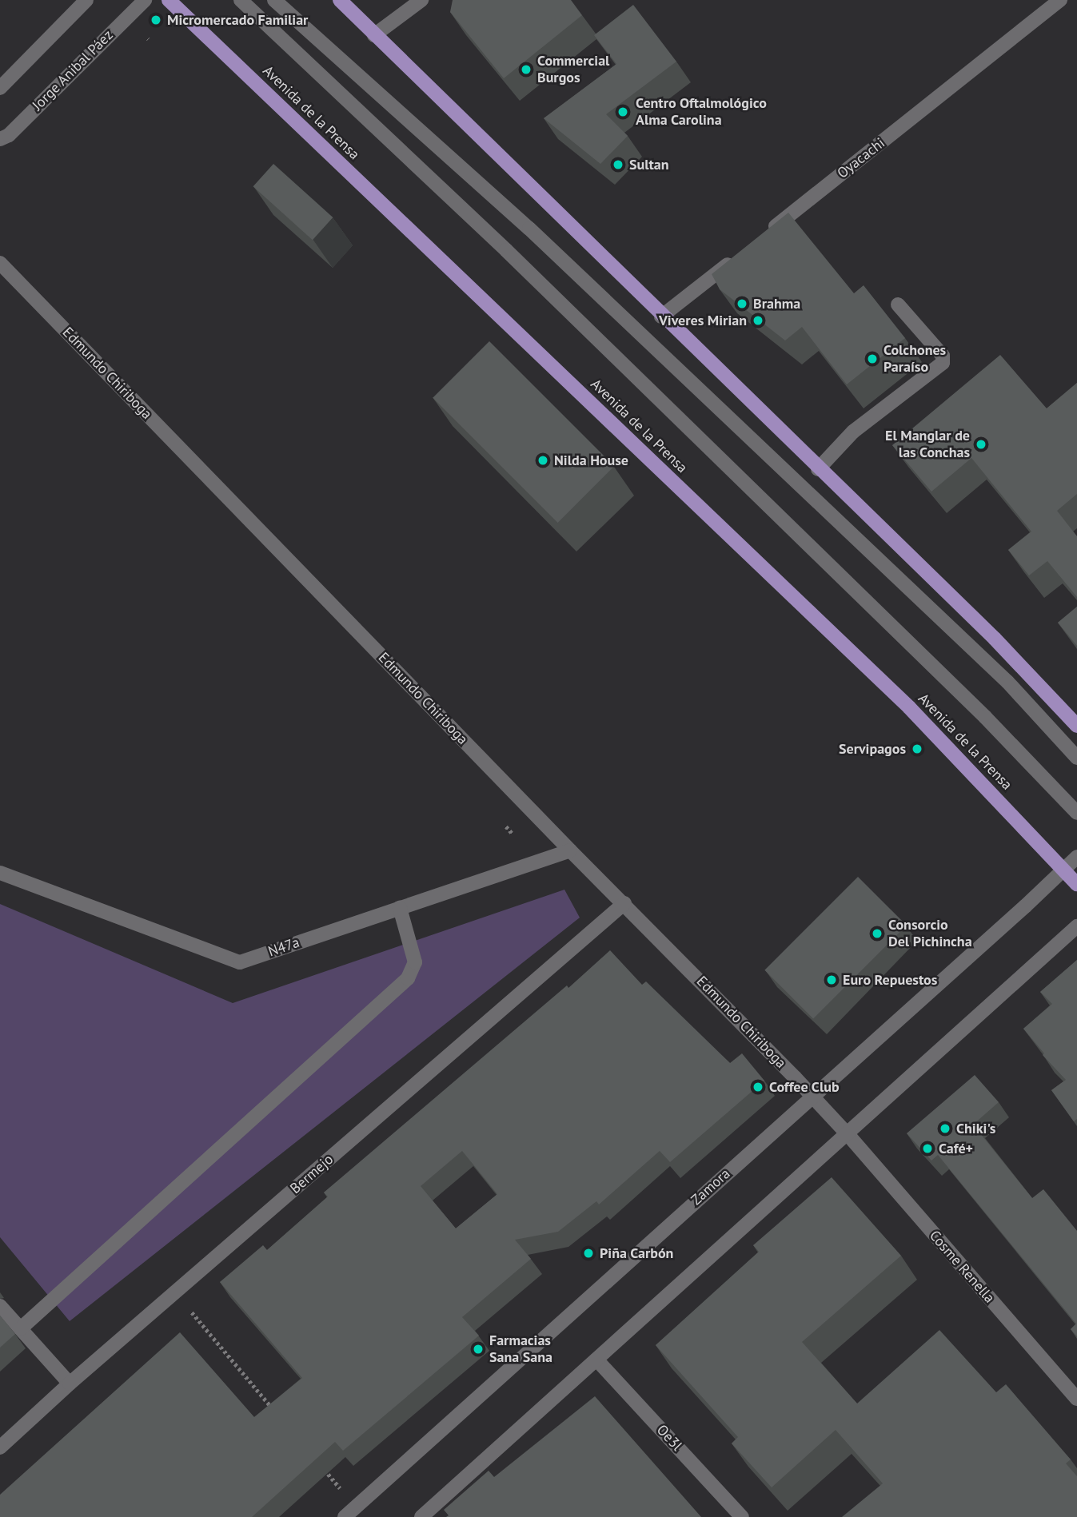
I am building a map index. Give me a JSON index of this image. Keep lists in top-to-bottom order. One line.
{"streets":{"main road":["Avenida de la Prensa"],"street":["Jorge Anibal Páez","Oyacachi","Edmundo Chiriboga","N47a","Bermejo","Zamora","Cosme Renella","Oe3l"]},"crossings":[["Avenida de la Prensa","Zamora"],["Edmundo Chiriboga","N47a"],["Edmundo Chiriboga","Bermejo"],["Edmundo Chiriboga","Zamora"],["Edmundo Chiriboga","Cosme Renella"]],"places":["Micromercado Familiar","Commercial Burgos","Centro Oftalmológico Alma Carolina","Sultan","Brahma","Viveres Mirian","Colchones Paraíso","El Manglar de las Conchas","Nilda House","Servipagos","Consorcio Del Pichincha","Euro Repuestos","Coffee Club","Chiki's","Café+","Piña Carbón","Farmacias Sana Sana"]}
